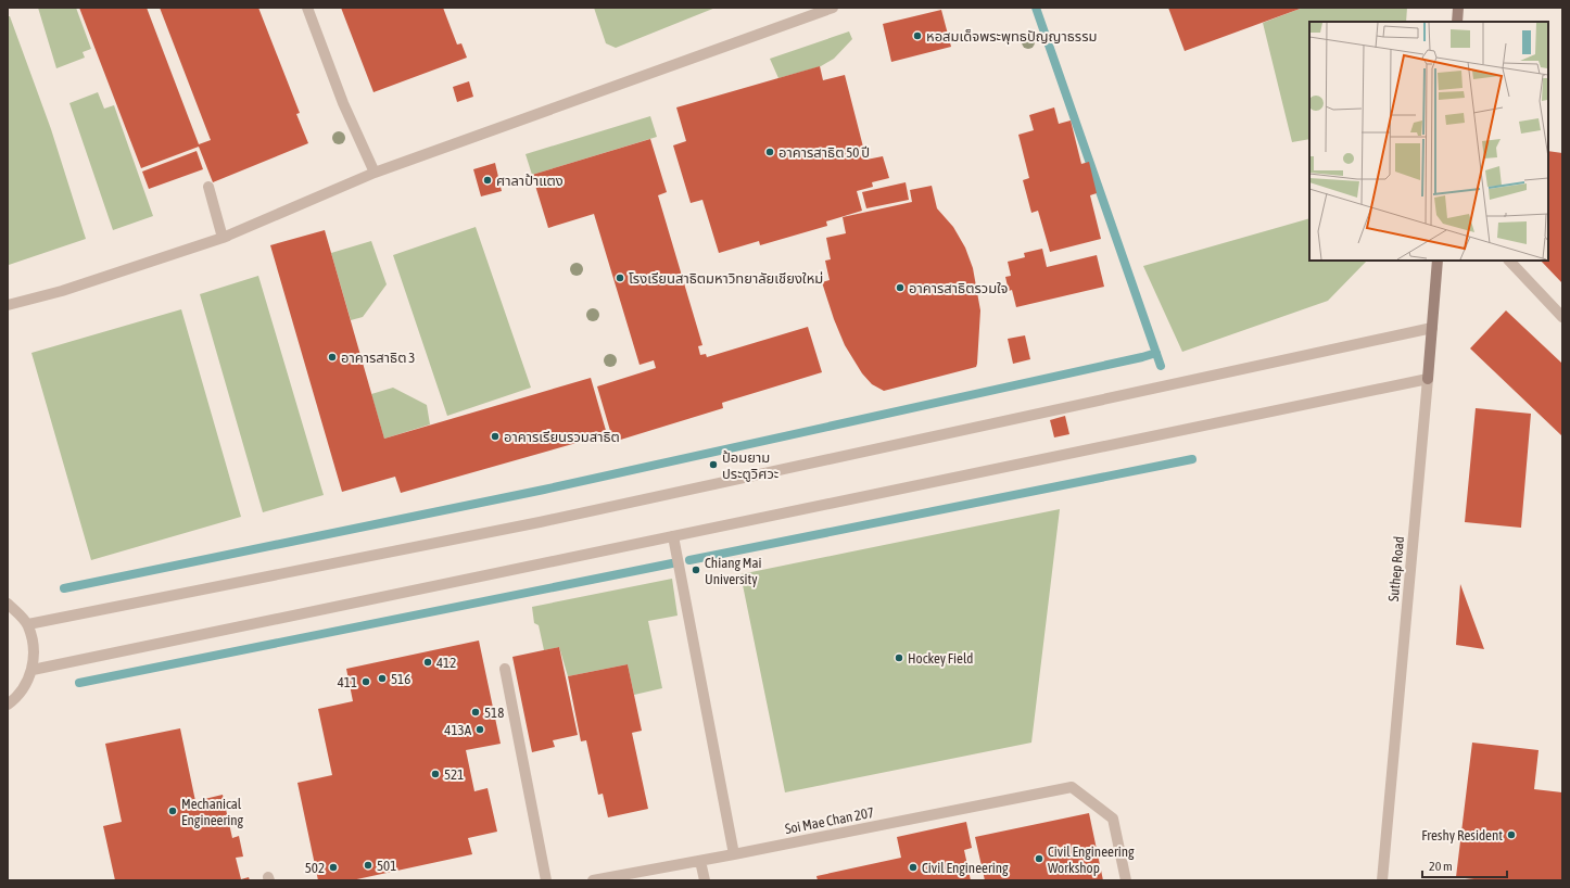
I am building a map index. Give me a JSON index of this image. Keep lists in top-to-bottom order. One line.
{"streets":{"main road":["Suthep Road"],"street":["Soi Mae Chan 207"]},"places":["หอสมเด็จพระพุทธปัญญาธรรม","อาคารสาธิต 50 ปี","ศาลาป้าแตง","โรงเรียนสาธิตมหาวิทยาลัยเชียงใหม่","อาคารสาธิตรวมใจ","อาคารสาธิต 3","อาคารเรียนรวมสาธิต","ป้อมยาม ประตูวิศวะ","Chiang Mai University","Hockey Field","412","516","411","518","413A","521","Mechanical Engineering","Freshy Resident","Civil Engineering Workshop","501","502","Civil Engineering"],"scale_bar":"20 m"}
